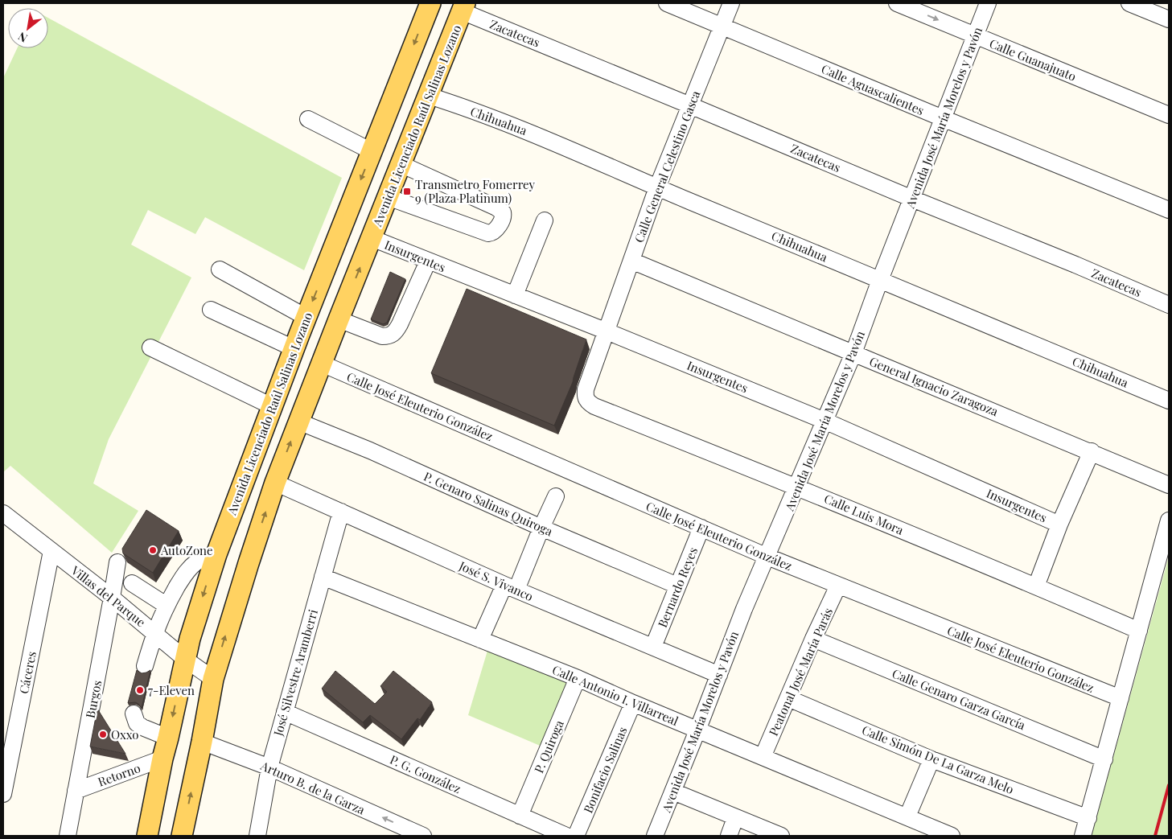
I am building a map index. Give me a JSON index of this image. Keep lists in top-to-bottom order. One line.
{"streets":{"main road":["Avenida Licenciado Raúl Salinas Lozano"],"street":["Zacatecas","Calle Guanajuato","Calle Aguascalientes","Avenida José María Morelos y Pavón","Chihuahua","Calle General Celestino Gasca","Insurgentes","General Ignacio Zaragoza","Calle José Eleuterio González","P. Genaro Salinas Quiroga","Calle Luis Mora","José S. Vivanco","Bernardo Reyes","Villas del Parque","Peatonal José María Parás","Cáceres","José Silvestre Aramberri","Calle Antonio I. Villarreal","Burgos","Calle Genaro Garza García","P. Quiroga","Calle Simón De La Garza Melo","Bonifacio Salinas","P. G. González","Retorno","Arturo B. de la Garza"]},"crossings":[["Zacatecas","Avenida José María Morelos y Pavón"],["Zacatecas","Avenida Licenciado Raúl Salinas Lozano"],["Zacatecas","Calle General Celestino Gasca"],["Calle Guanajuato","Avenida José María Morelos y Pavón"],["Calle Aguascalientes","Avenida José María Morelos y Pavón"],["Calle Aguascalientes","Calle General Celestino Gasca"],["Avenida José María Morelos y Pavón","Chihuahua"],["Avenida José María Morelos y Pavón","Insurgentes"],["Avenida José María Morelos y Pavón","General Ignacio Zaragoza"],["Avenida José María Morelos y Pavón","Calle José Eleuterio González"],["Avenida José María Morelos y Pavón","Calle Luis Mora"],["Avenida José María Morelos y Pavón","José S. Vivanco"],["Avenida José María Morelos y Pavón","Calle Antonio I. Villarreal"],["Chihuahua","Avenida Licenciado Raúl Salinas Lozano"],["Chihuahua","Calle General Celestino Gasca"],["Avenida Licenciado Raúl Salinas Lozano","Insurgentes"],["Avenida Licenciado Raúl Salinas Lozano","Calle José Eleuterio González"],["Avenida Licenciado Raúl Salinas Lozano","P. Genaro Salinas Quiroga"],["Avenida Licenciado Raúl Salinas Lozano","José S. Vivanco"],["Avenida Licenciado Raúl Salinas Lozano","Villas del Parque"],["Avenida Licenciado Raúl Salinas Lozano","Retorno"],["Avenida Licenciado Raúl Salinas Lozano","Arturo B. de la Garza"],["Calle General Celestino Gasca","Insurgentes"],["Calle General Celestino Gasca","General Ignacio Zaragoza"],["Calle General Celestino Gasca","Calle Luis Mora"],["Calle José Eleuterio González","Bernardo Reyes"],["Calle José Eleuterio González","Peatonal José María Parás"],["P. Genaro Salinas Quiroga","Bernardo Reyes"],["José S. Vivanco","Bernardo Reyes"],["José S. Vivanco","José Silvestre Aramberri"],["Villas del Parque","Cáceres"],["Villas del Parque","Burgos"],["Peatonal José María Parás","Calle Antonio I. Villarreal"],["Peatonal José María Parás","Calle Genaro Garza García"],["Peatonal José María Parás","Calle Simón De La Garza Melo"],["José Silvestre Aramberri","Calle Antonio I. Villarreal"],["José Silvestre Aramberri","P. G. González"],["José Silvestre Aramberri","Arturo B. de la Garza"],["Calle Antonio I. Villarreal","P. Quiroga"],["Calle Antonio I. Villarreal","Bonifacio Salinas"],["Burgos","Retorno"],["P. Quiroga","P. G. González"]],"one_way":["Arturo B. de la Garza"],"places":{"transit":["Transmetro Fomerrey 9 (Plaza Platinum)"],"other":["AutoZone","7-Eleven","Oxxo"]},"north":"bottom left"}
